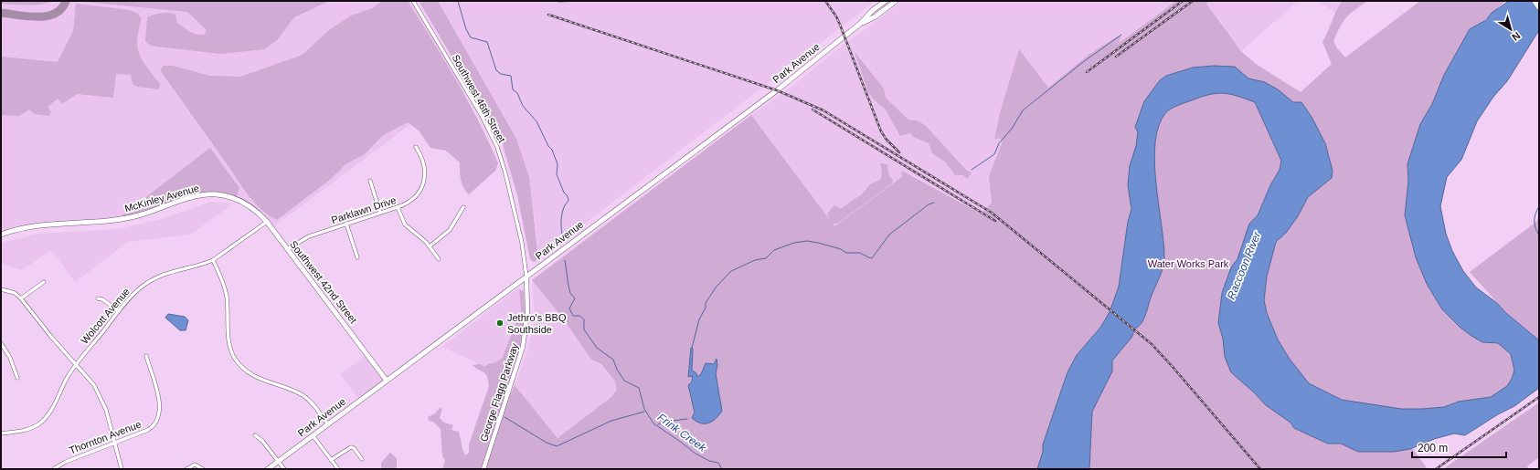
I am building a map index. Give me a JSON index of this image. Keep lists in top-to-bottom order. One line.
{"streets":{"main road":["Park Avenue","McKinley Avenue","Southwest 42nd Street"],"street":["Southwest 46th Street","Parklawn Drive","Wolcott Avenue","George Flagg Parkway","Thornton Avenue"]},"crossings":[["Park Avenue","Southwest 46th Street"],["Park Avenue","Southwest 42nd Street"],["Park Avenue","George Flagg Parkway"],["Southwest 46th Street","George Flagg Parkway"],["McKinley Avenue","Southwest 42nd Street"],["Parklawn Drive","Southwest 42nd Street"],["Southwest 42nd Street","Wolcott Avenue"]],"water":["Raccoon River","Frink Creek"],"parks":["Water Works Park"],"places":["Jethro's BBQ Southside"],"scale_bar":"200 m","north":"bottom right"}
